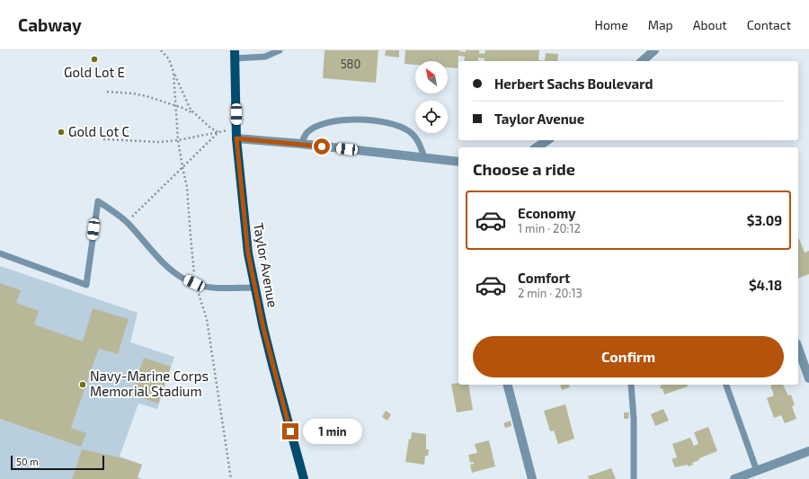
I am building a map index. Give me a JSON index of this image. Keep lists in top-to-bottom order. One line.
{"streets":{"main road":["Taylor Avenue"]},"places":["Gold Lot E","Gold Lot C","Navy-Marine Corps Memorial Stadium"],"house_numbers":["580"],"scale_bar":"50 m","north":"top left","page":{"header":"Cabway","nav":["Home","Map","About","Contact"],"banner":["Herbert Sachs Boulevard","Taylor Avenue"],"heading":"Choose a ride","list":[{"name":"Economy","note":"1 min · 20:12","value":"$3.09"},{"name":"Comfort","note":"2 min · 20:13","value":"$4.18"}],"buttons":"Confirm","bubble":"1 min","scale":"50 m"}}
